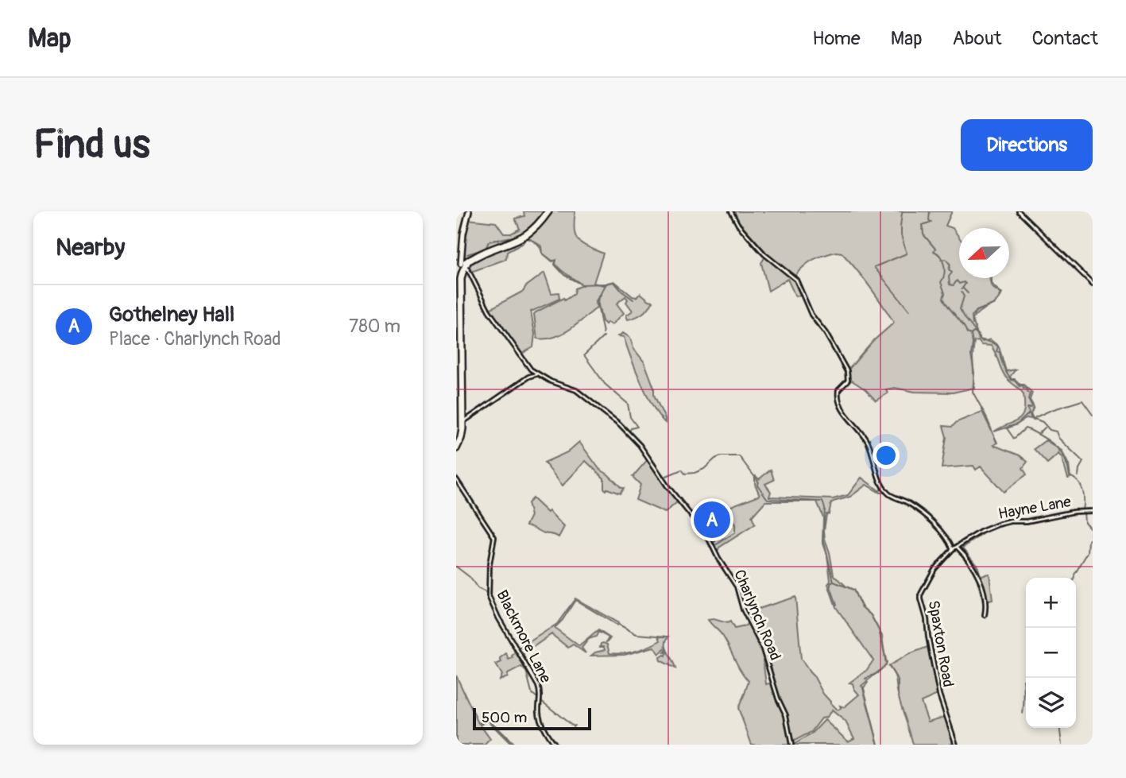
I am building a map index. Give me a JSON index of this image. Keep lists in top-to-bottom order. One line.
{"streets":{"street":["Hayne Lane","Charlynch Road","Blackmore Lane","Spaxton Road"]},"crossings":[["Hayne Lane","Spaxton Road"]],"scale_bar":"500 m","north":"left","page":{"header":"Map","nav":["Home","Map","About","Contact"],"buttons":"Directions","title":"Find us","heading":"Nearby","list":[{"mark":"A","name":"Gothelney Hall","note":"Place · Charlynch Road","value":"780 m"}],"pins":"A","map_buttons":["+","−"],"scale":"500 m"}}
